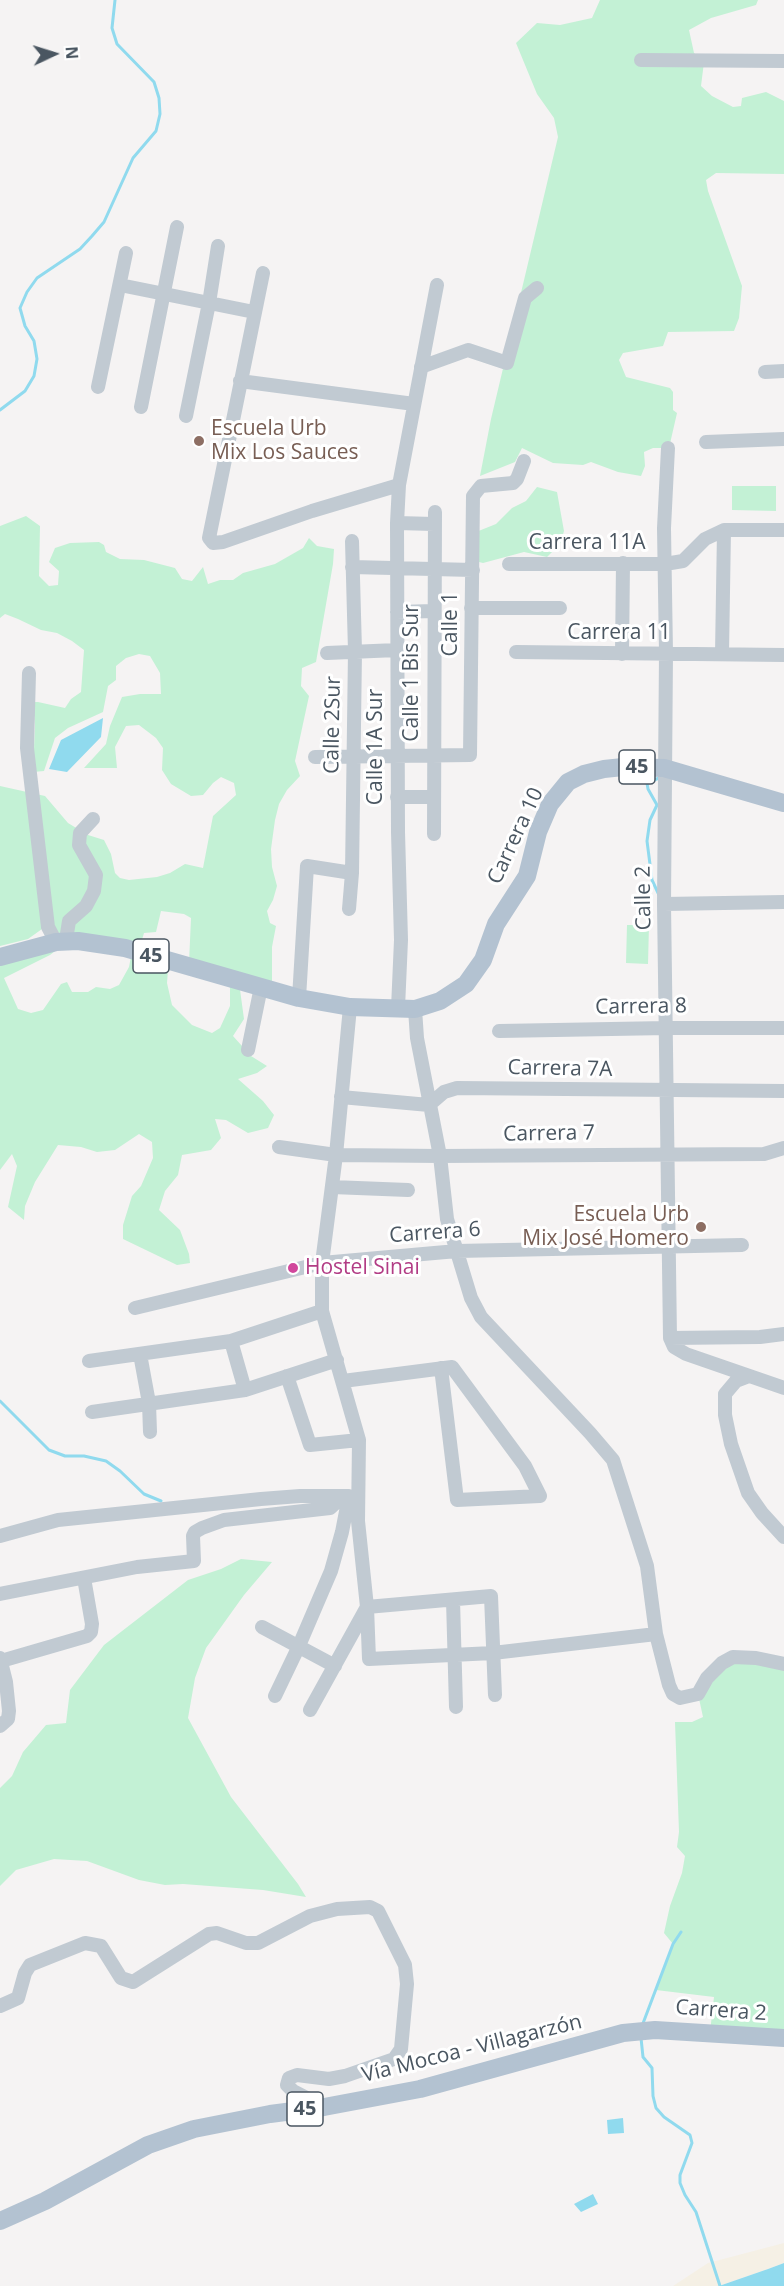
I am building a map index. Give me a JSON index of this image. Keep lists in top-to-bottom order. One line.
{"streets":{"main road":["45","Carrera 10","Carrera 2","Vía Mocoa - Villagarzón"],"street":["Carrera 11A","Calle 1","Carrera 11","Calle 1 Bis Sur","Calle 2Sur","Calle 1A Sur","Calle 2","Carrera 8","Carrera 7A","Carrera 7","Carrera 6"]},"crossings":[["Carrera 11A","Calle 2"],["Calle 1","Calle 1 Bis Sur"],["Carrera 11","Calle 2"],["Calle 1 Bis Sur","Calle 1A Sur"],["Calle 1A Sur","Carrera 10"],["Calle 1A Sur","Carrera 7A"],["Calle 1A Sur","Carrera 7"],["Calle 1A Sur","Carrera 6"],["45","Carrera 10"],["Carrera 10","Calle 2"],["Calle 2","Carrera 8"],["Calle 2","Carrera 7A"],["Calle 2","Carrera 7"],["Calle 2","Carrera 6"],["Carrera 2","Vía Mocoa - Villagarzón"]],"places":["Escuela Urb Mix Los Sauces","Escuela Urb Mix José Homero","Hostel Sinai"],"north":"right"}
